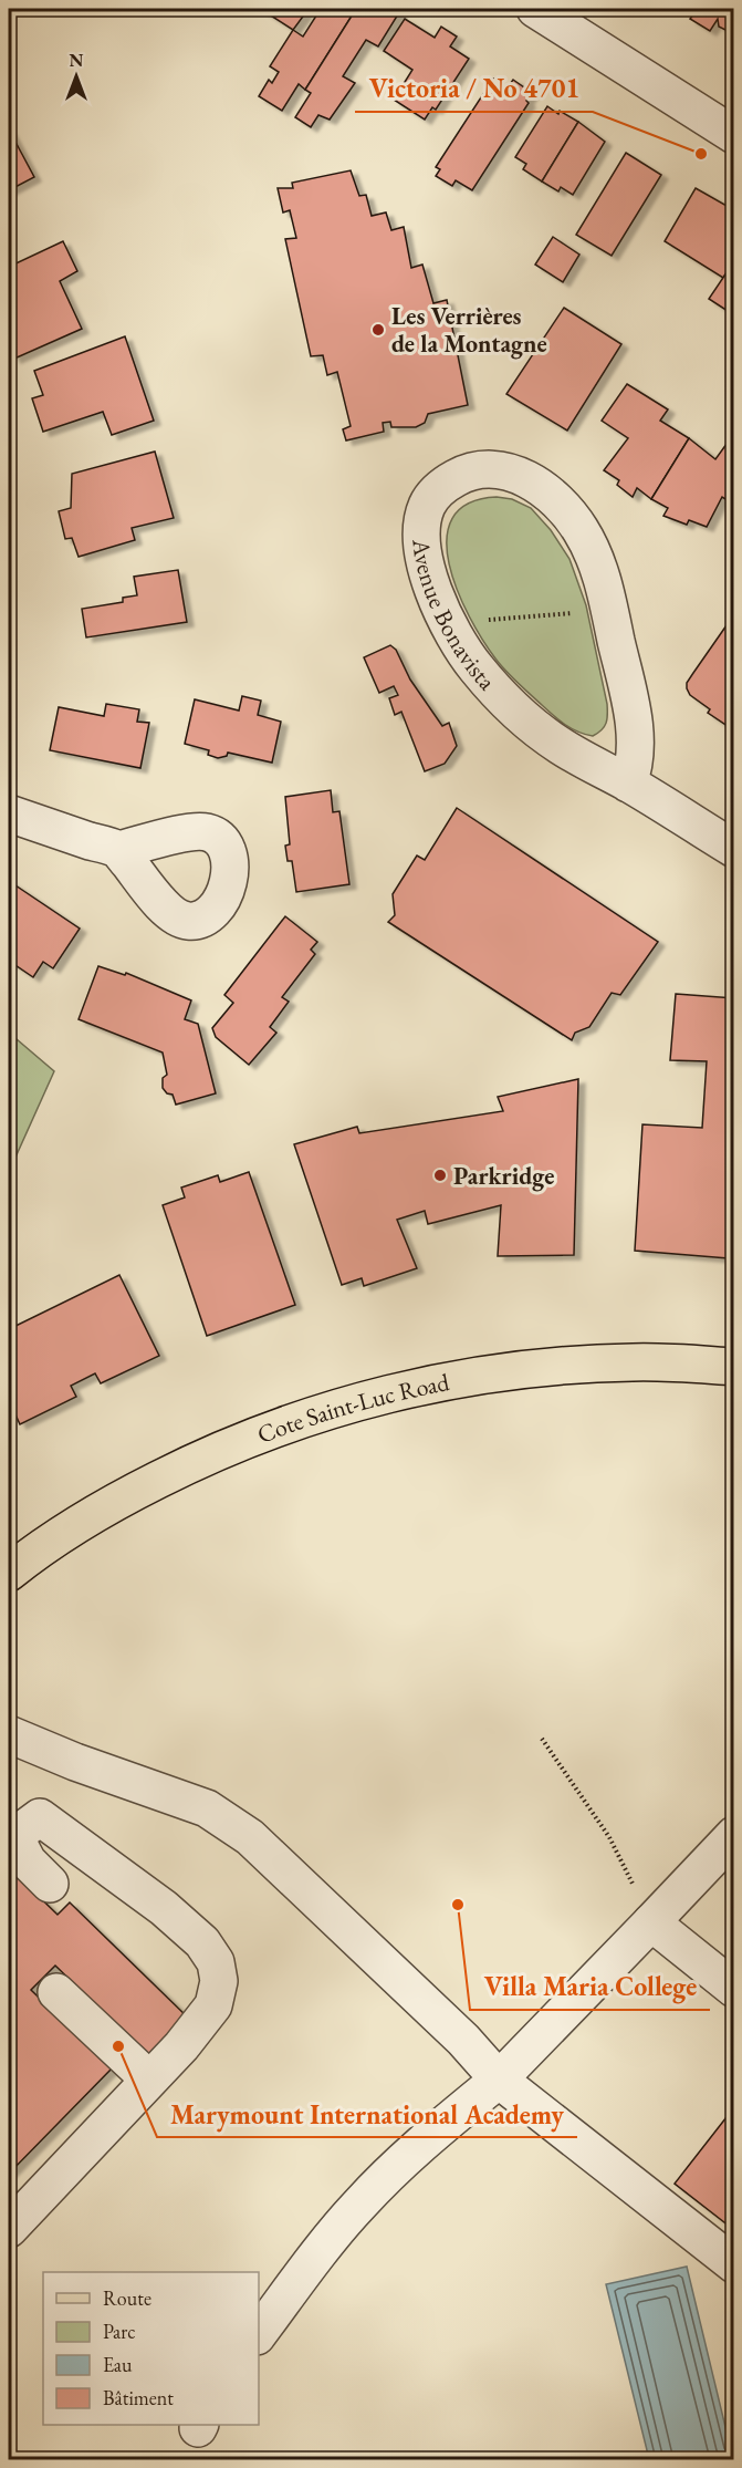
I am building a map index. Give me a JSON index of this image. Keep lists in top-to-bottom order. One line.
{"streets":{"main road":["Cote Saint-Luc Road"],"street":["Avenue Bonavista"]},"places":["Victoria / No 4701","Les Verrières de la Montagne","Parkridge","Villa Maria College","Marymount International Academy"],"legend":["Route","Parc","Eau","Bâtiment"],"north":"top"}
